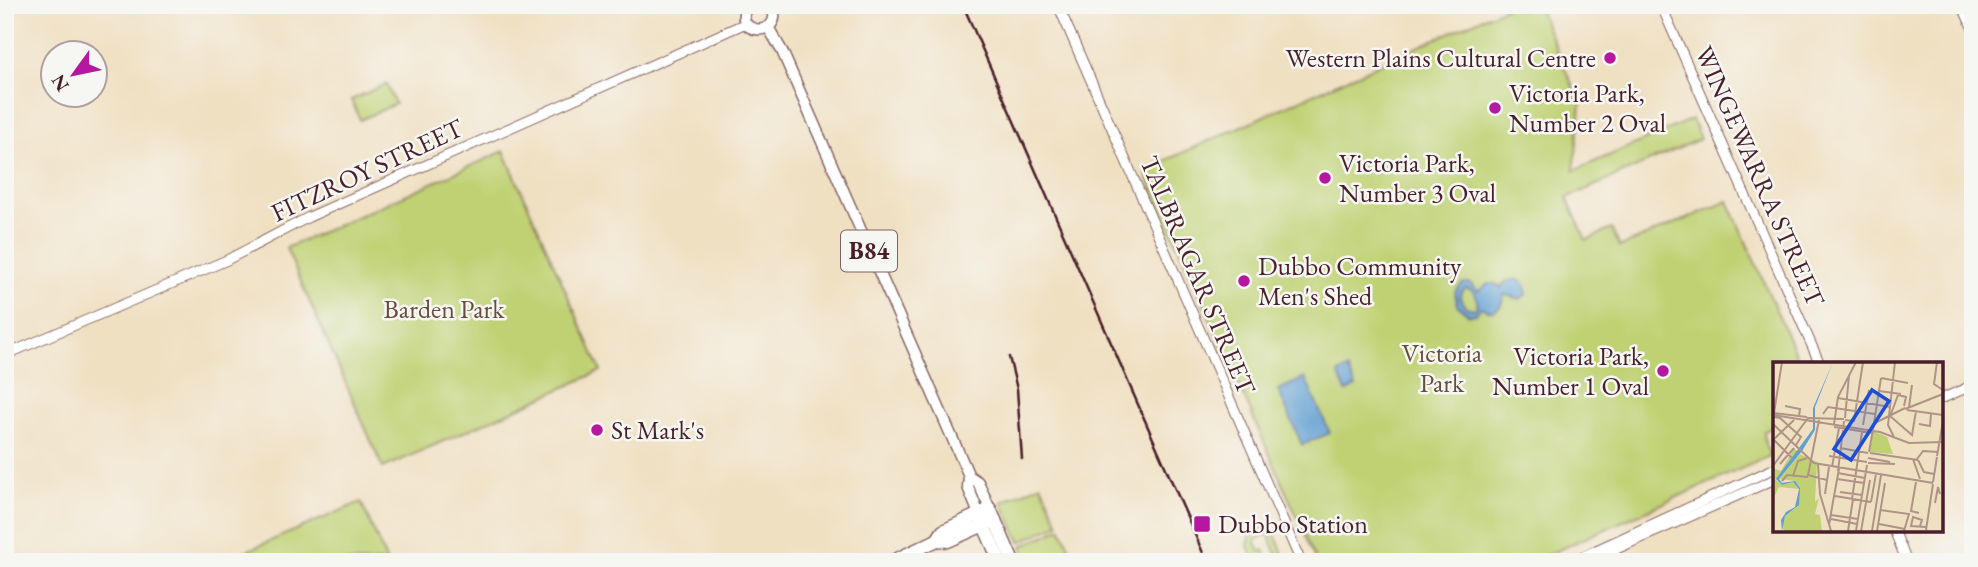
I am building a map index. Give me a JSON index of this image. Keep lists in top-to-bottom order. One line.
{"streets":{"main road":["B84"],"street":["FITZROY STREET","WINGEWARRA STREET","TALBRAGAR STREET"]},"parks":["Barden Park","Victoria Park"],"places":{"other":["Western Plains Cultural Centre","Victoria Park, Number 2 Oval","Victoria Park, Number 3 Oval","Dubbo Community Men's Shed","Victoria Park, Number 1 Oval","St Mark's"],"transit":["Dubbo Station"]},"north":"bottom left"}
